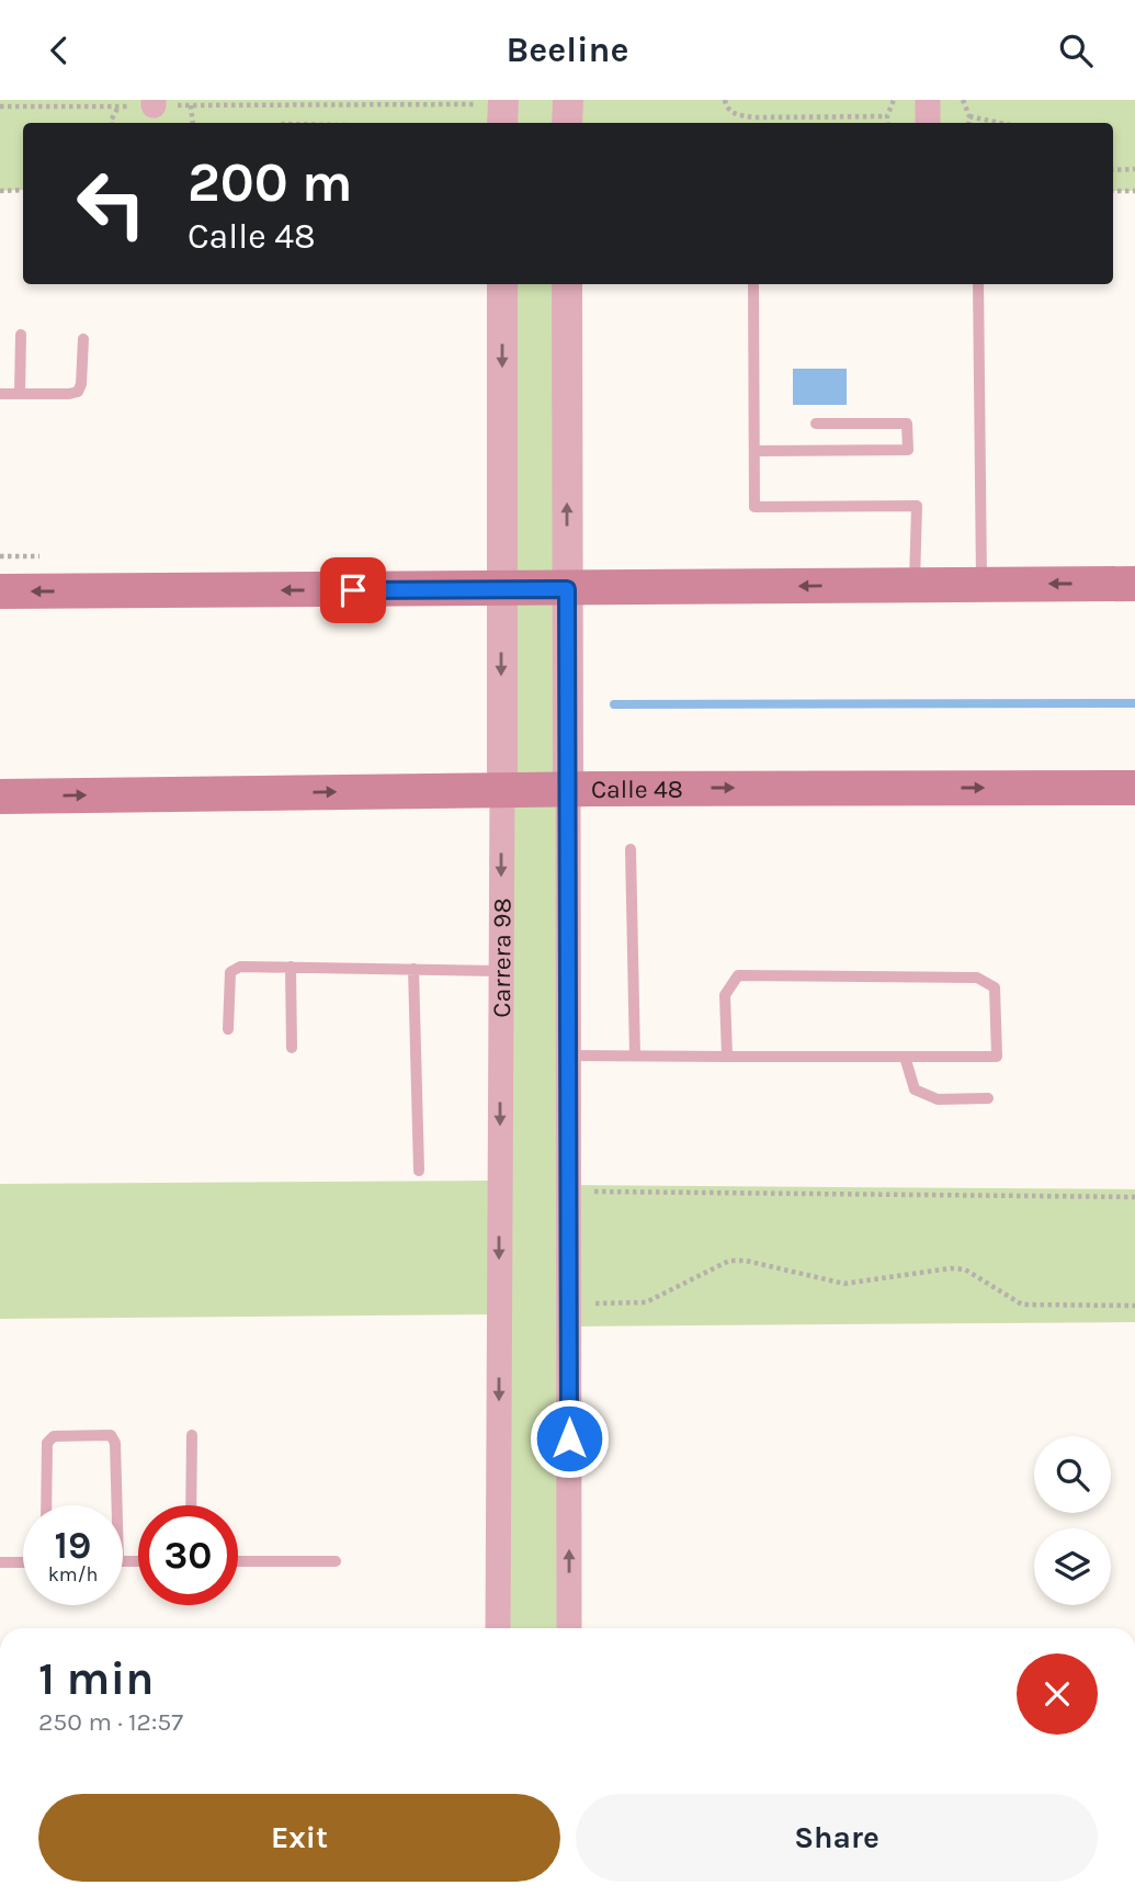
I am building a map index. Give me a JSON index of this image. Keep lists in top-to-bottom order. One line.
{"streets":{"main road":["Calle 48"],"street":["Carrera 98"]},"crossings":[["Calle 48","Carrera 98"]],"page":{"header":"Beeline","turn":["200 m","Calle 48"],"speed":"19 km/h","limit":"30","heading":["1 min","250 m · 12:57"],"buttons":["Exit","Share"]}}
